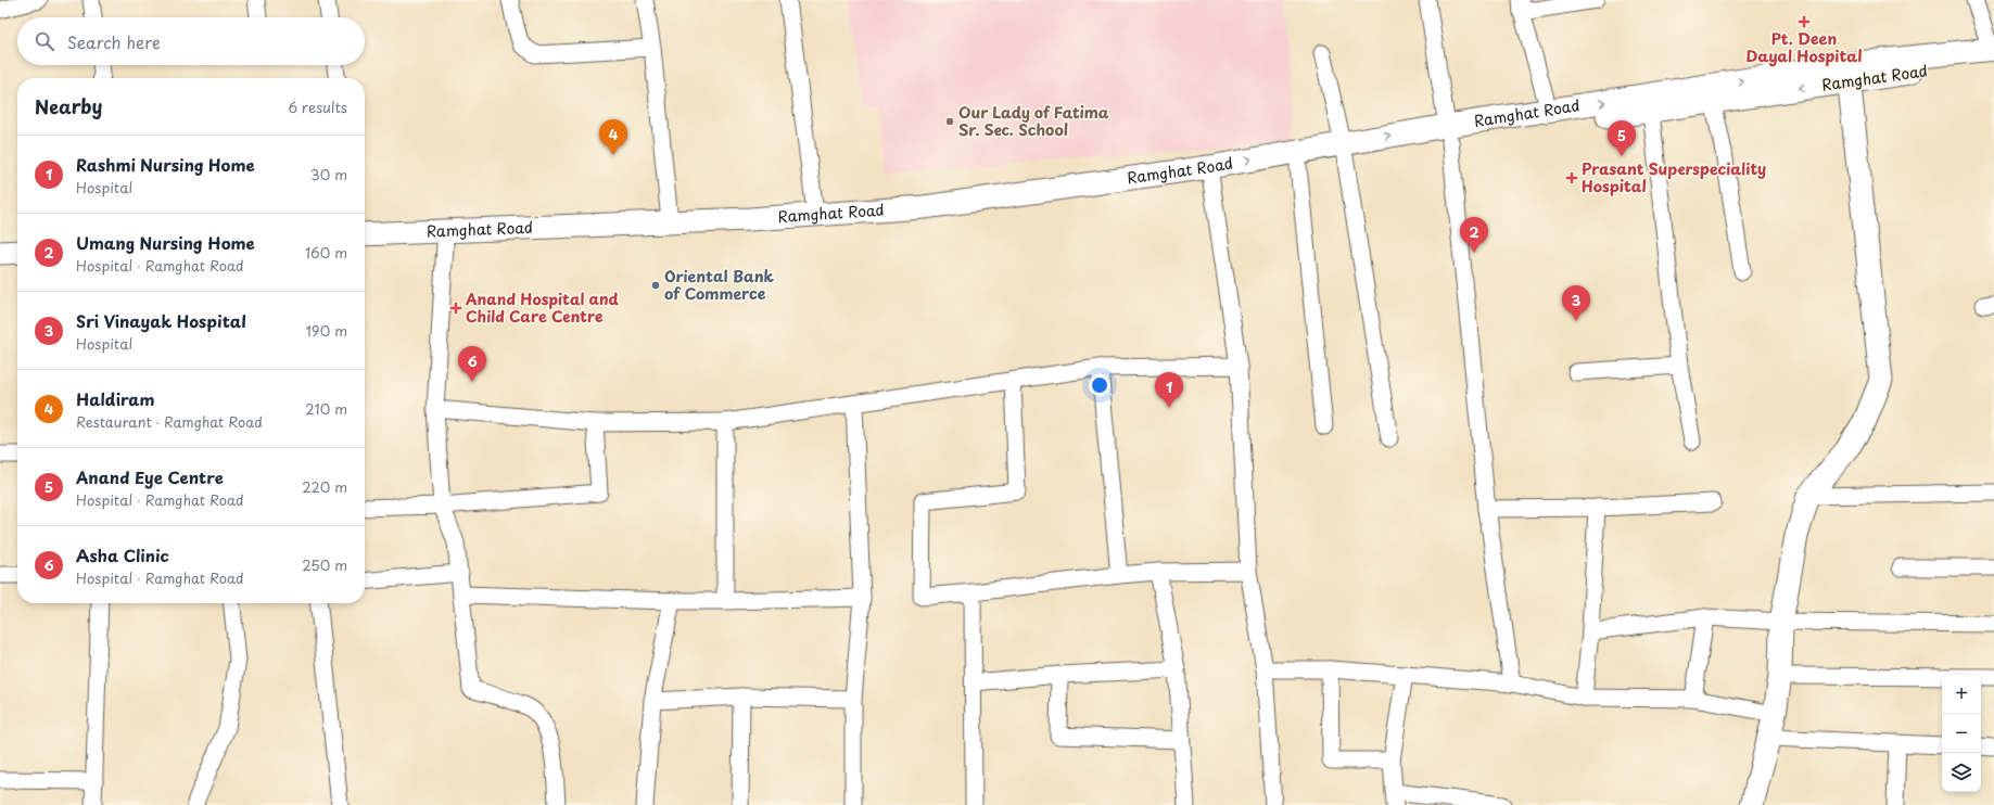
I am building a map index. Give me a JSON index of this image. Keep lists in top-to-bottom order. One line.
{"streets":{"main road":["Ramghat Road"]},"places":{"health":["Pt. Deen Dayal Hospital","Prasant Superspeciality Hospital","Anand Hospital and Child Care Centre"],"other":["Our Lady of Fatima Sr. Sec. School","Oriental Bank of Commerce"]},"page":{"search":"Search here","heading":["Nearby","6 results"],"pins":["4","5","2","3","6","1"],"list":[{"mark":"1","name":"Rashmi Nursing Home","note":"Hospital","value":"30 m"},{"mark":"2","name":"Umang Nursing Home","note":"Hospital · Ramghat Road","value":"160 m"},{"mark":"3","name":"Sri Vinayak Hospital","note":"Hospital","value":"190 m"},{"mark":"4","name":"Haldiram","note":"Restaurant · Ramghat Road","value":"210 m"},{"mark":"5","name":"Anand Eye Centre","note":"Hospital · Ramghat Road","value":"220 m"},{"mark":"6","name":"Asha Clinic","note":"Hospital · Ramghat Road","value":"250 m"}],"map_buttons":["+","−"]}}
